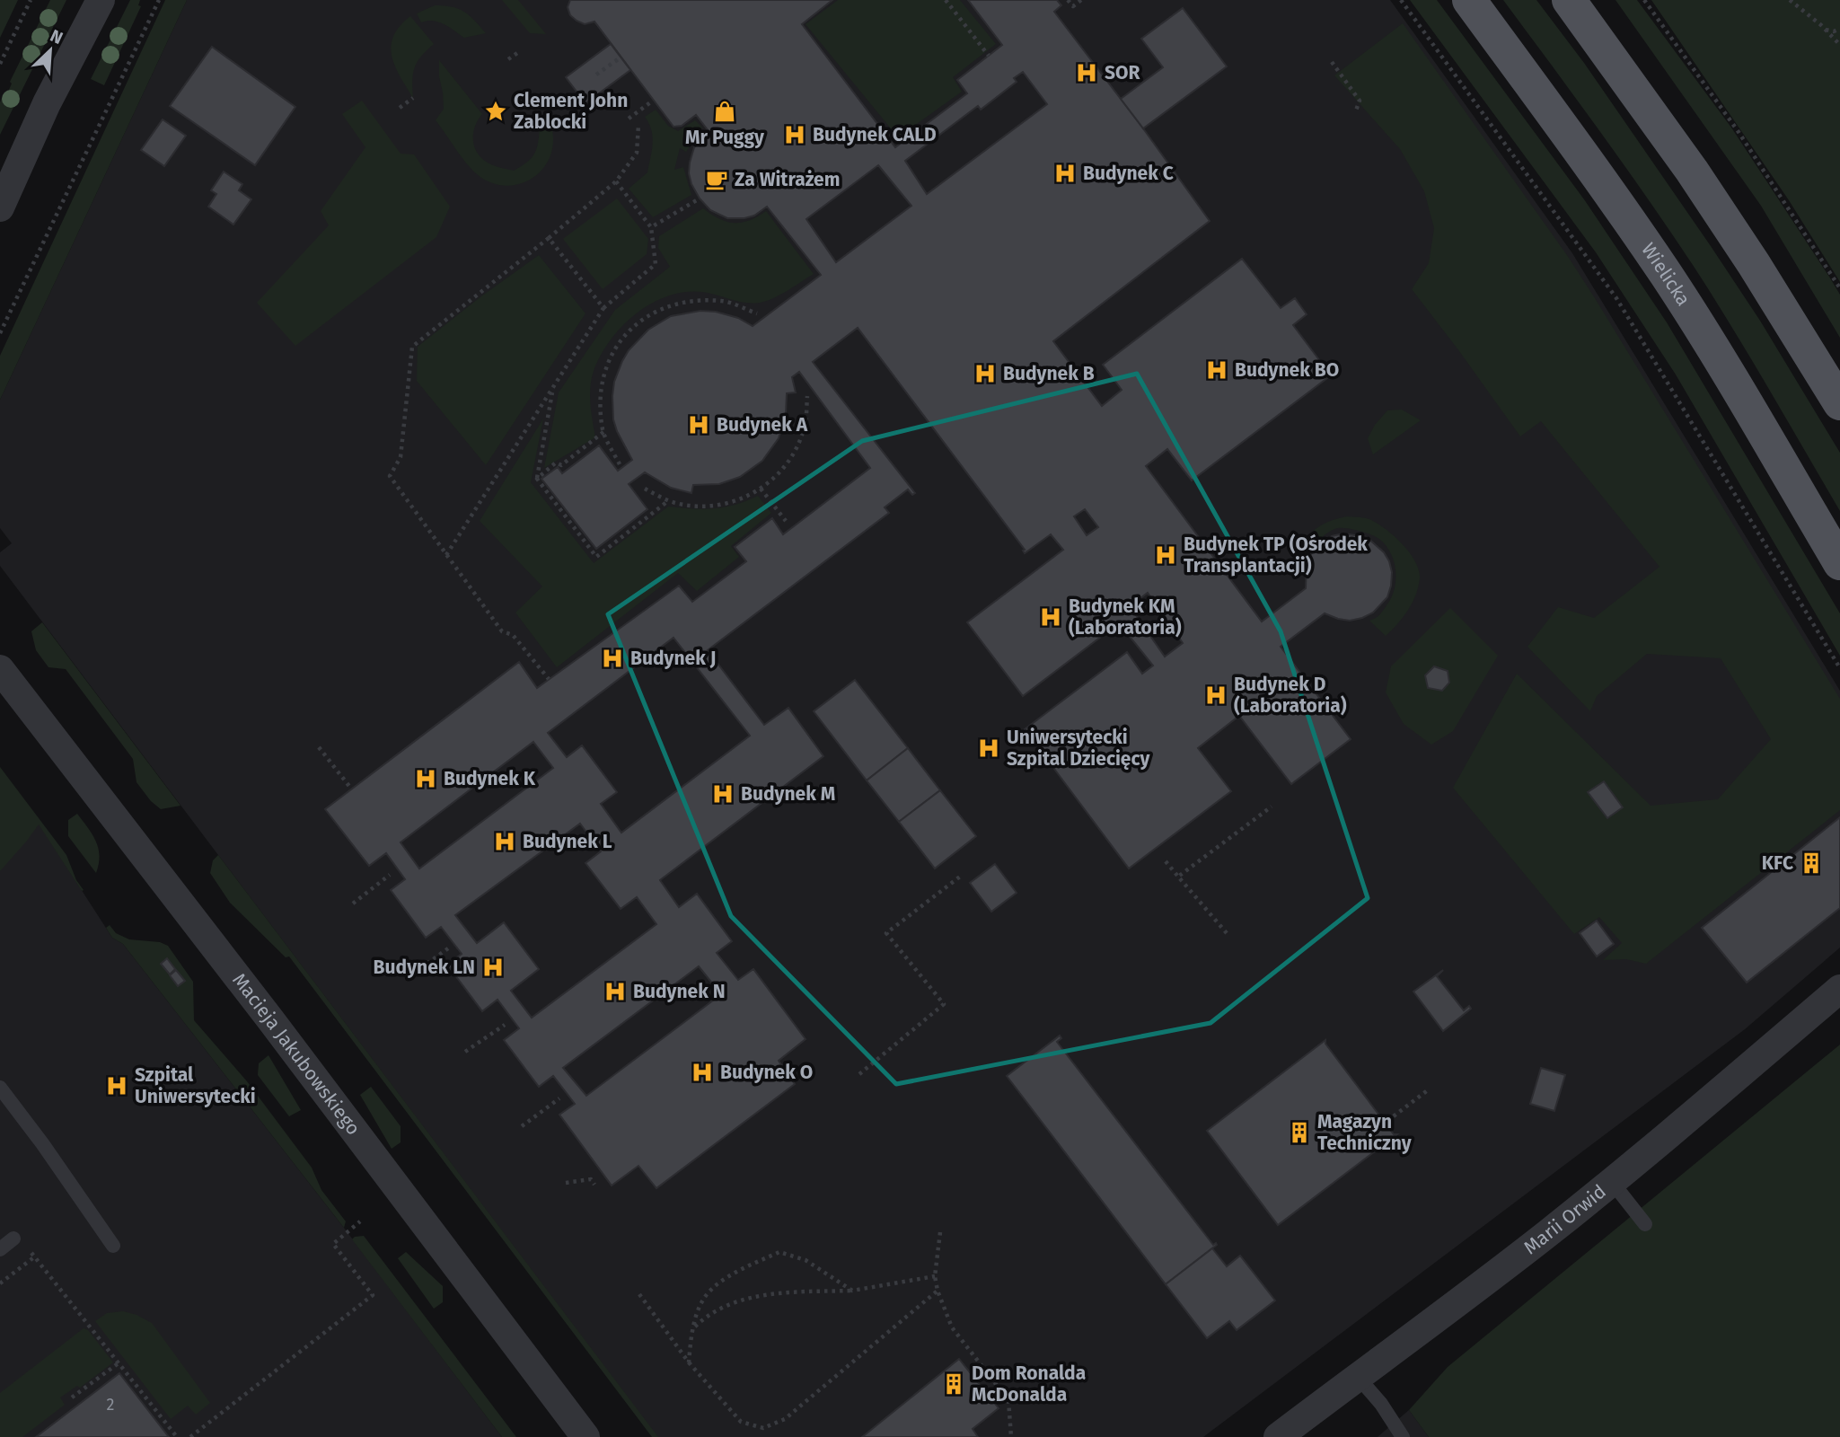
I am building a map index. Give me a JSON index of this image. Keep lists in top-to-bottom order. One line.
{"streets":{"main road":["Wielicka"],"street":["Macieja Jakubowskiego","Marii Orwid"]},"places":{"hospital":["SOR","Budynek CALD","Budynek C","Budynek BO","Budynek B","Budynek A","Budynek TP (Ośrodek Transplantacji)","Budynek KM (Laboratoria)","Budynek J","Budynek D (Laboratoria)","Uniwersytecki Szpital Dziecięcy","Budynek K","Budynek M","Budynek L","Budynek LN","Budynek N","Budynek O","Szpital Uniwersytecki"],"place":["Clement John Zablocki"],"shop":["Mr Puggy"],"cafe":["Za Witrażem"],"building":["KFC","Magazyn Techniczny","Dom Ronalda McDonalda"]},"house_numbers":["2"],"north":"top right"}
